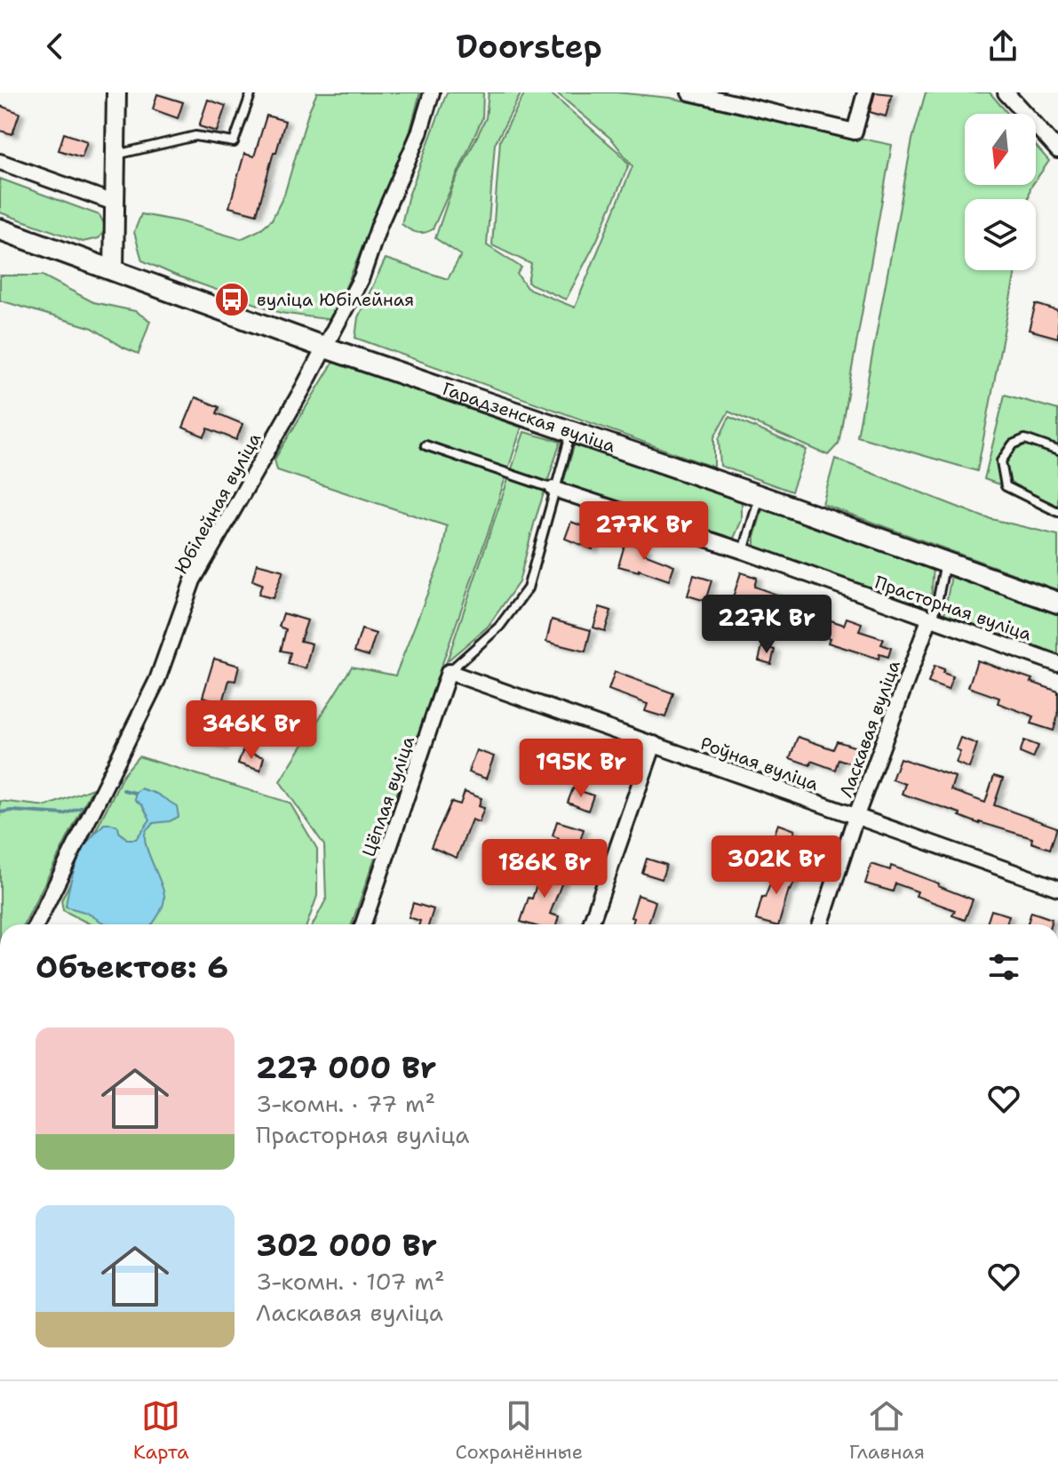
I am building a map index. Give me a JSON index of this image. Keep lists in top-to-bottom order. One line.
{"streets":{"main road":["Гарадзенская вуліца"],"street":["Юбілейная вуліца","Прасторная вуліца","Ласкавая вуліца","Роўная вуліца","Цёплая вуліца"]},"crossings":[["Гарадзенская вуліца","Юбілейная вуліца"],["Прасторная вуліца","Ласкавая вуліца"],["Ласкавая вуліца","Роўная вуліца"],["Роўная вуліца","Цёплая вуліца"]],"places":{"bus stop":["вуліца Юбілейная"]},"north":"bottom","page":{"header":"Doorstep","price":["277K Br","227K Br","346K Br","195K Br","302K Br","186K Br"],"heading":"Объектов: 6","list":[{"name":"227 000 Br","note":"3-комн. · 77 m² · Прасторная вуліца"},{"name":"302 000 Br","note":"3-комн. · 107 m² · Ласкавая вуліца"}],"tabs":["Карта","Сохранённые","Главная"]}}
